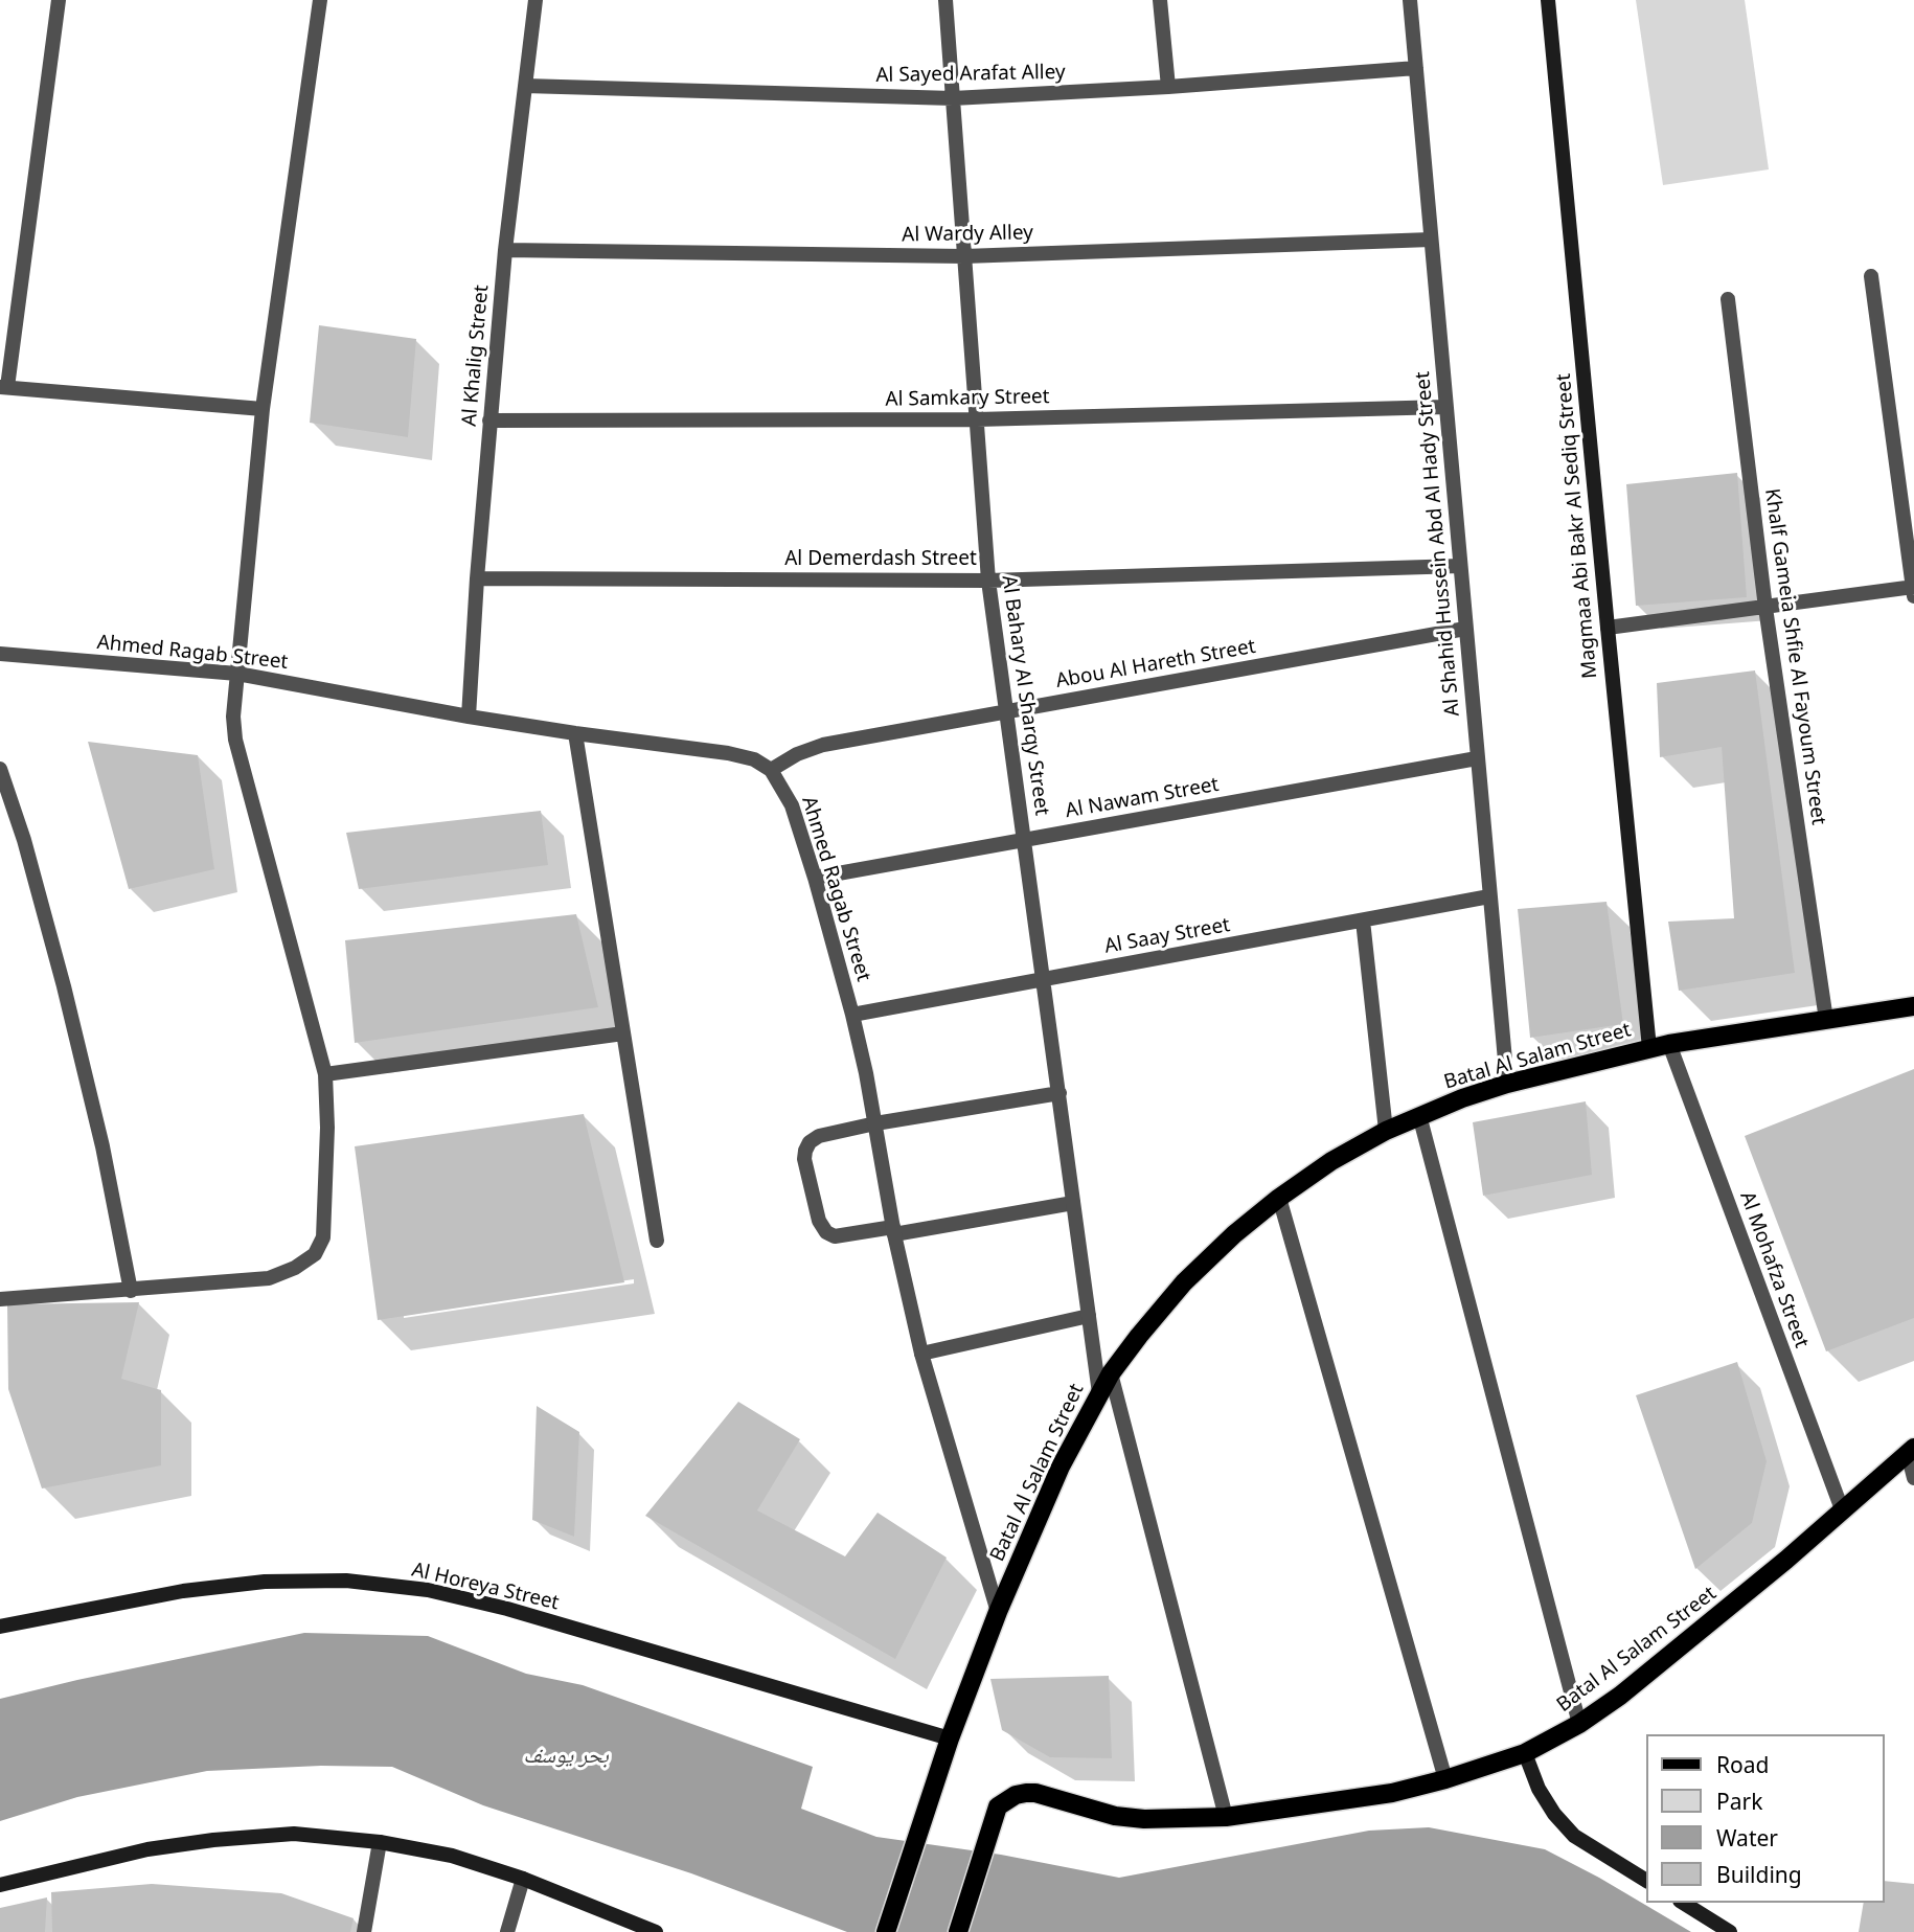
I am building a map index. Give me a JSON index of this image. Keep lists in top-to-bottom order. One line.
{"streets":{"main road":["Batal Al Salam Street"],"street":["Al Sayed Arafat Alley","Al Wardy Alley","Al Khalig Street","Al Samkary Street","Magmaa Abi Bakr Al Sediq Street","Al Shahid Hussein Abd Al Hady Street","Al Demerdash Street","Ahmed Ragab Street","Khalf Gameia Shfie Al Fayoum Street","Abou Al Hareth Street","Al Bahary Al Sharqy Street","Al Nawam Street","Al Saay Street","Al Mohafza Street","Al Horeya Street"]},"crossings":[["Al Sayed Arafat Alley","Al Khalig Street"],["Al Sayed Arafat Alley","Al Shahid Hussein Abd Al Hady Street"],["Al Sayed Arafat Alley","Al Bahary Al Sharqy Street"],["Al Wardy Alley","Al Khalig Street"],["Al Wardy Alley","Al Shahid Hussein Abd Al Hady Street"],["Al Wardy Alley","Al Bahary Al Sharqy Street"],["Al Khalig Street","Al Samkary Street"],["Al Khalig Street","Al Demerdash Street"],["Al Khalig Street","Ahmed Ragab Street"],["Al Samkary Street","Al Shahid Hussein Abd Al Hady Street"],["Al Samkary Street","Al Bahary Al Sharqy Street"],["Magmaa Abi Bakr Al Sediq Street","Batal Al Salam Street"],["Al Shahid Hussein Abd Al Hady Street","Al Demerdash Street"],["Al Shahid Hussein Abd Al Hady Street","Abou Al Hareth Street"],["Al Shahid Hussein Abd Al Hady Street","Al Nawam Street"],["Al Shahid Hussein Abd Al Hady Street","Al Saay Street"],["Al Shahid Hussein Abd Al Hady Street","Batal Al Salam Street"],["Al Demerdash Street","Al Bahary Al Sharqy Street"],["Ahmed Ragab Street","Abou Al Hareth Street"],["Ahmed Ragab Street","Al Nawam Street"],["Ahmed Ragab Street","Al Saay Street"],["Ahmed Ragab Street","Batal Al Salam Street"],["Khalf Gameia Shfie Al Fayoum Street","Batal Al Salam Street"],["Abou Al Hareth Street","Al Bahary Al Sharqy Street"],["Al Bahary Al Sharqy Street","Al Nawam Street"],["Al Bahary Al Sharqy Street","Al Saay Street"],["Al Bahary Al Sharqy Street","Batal Al Salam Street"],["Batal Al Salam Street","Al Mohafza Street"],["Batal Al Salam Street","Al Horeya Street"]],"water":["بحر يوسف"],"legend":["Road","Park","Water","Building"]}
